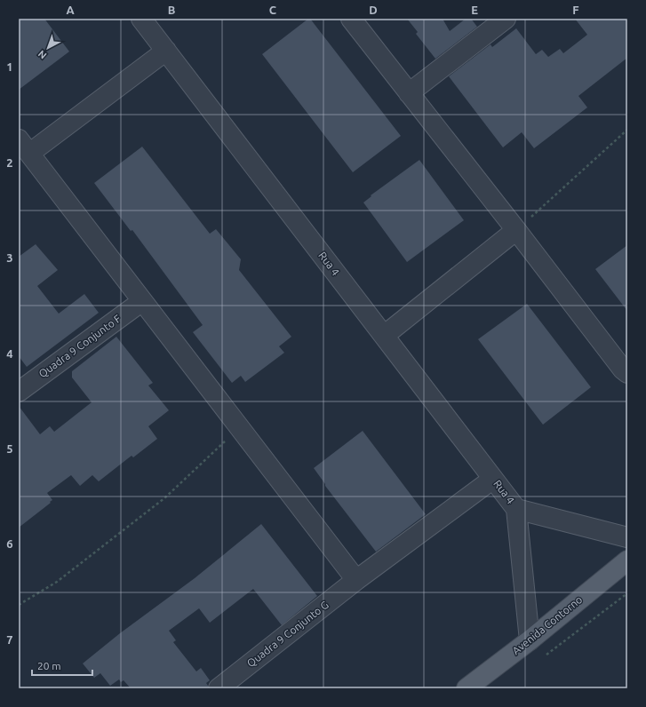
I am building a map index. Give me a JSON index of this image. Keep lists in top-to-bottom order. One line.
{"streets":{"main road":["Avenida Contorno"],"street":["Rua 4","Quadra 9 Conjunto F","Quadra 9 Conjunto G"]},"crossings":[["Rua 4","Avenida Contorno"],["Rua 4","Quadra 9 Conjunto G"]],"scale_bar":"20 m","north":"bottom left","grid":{"columns":["A","B","C","D","E","F"],"rows":["1","2","3","4","5","6","7"]}}
